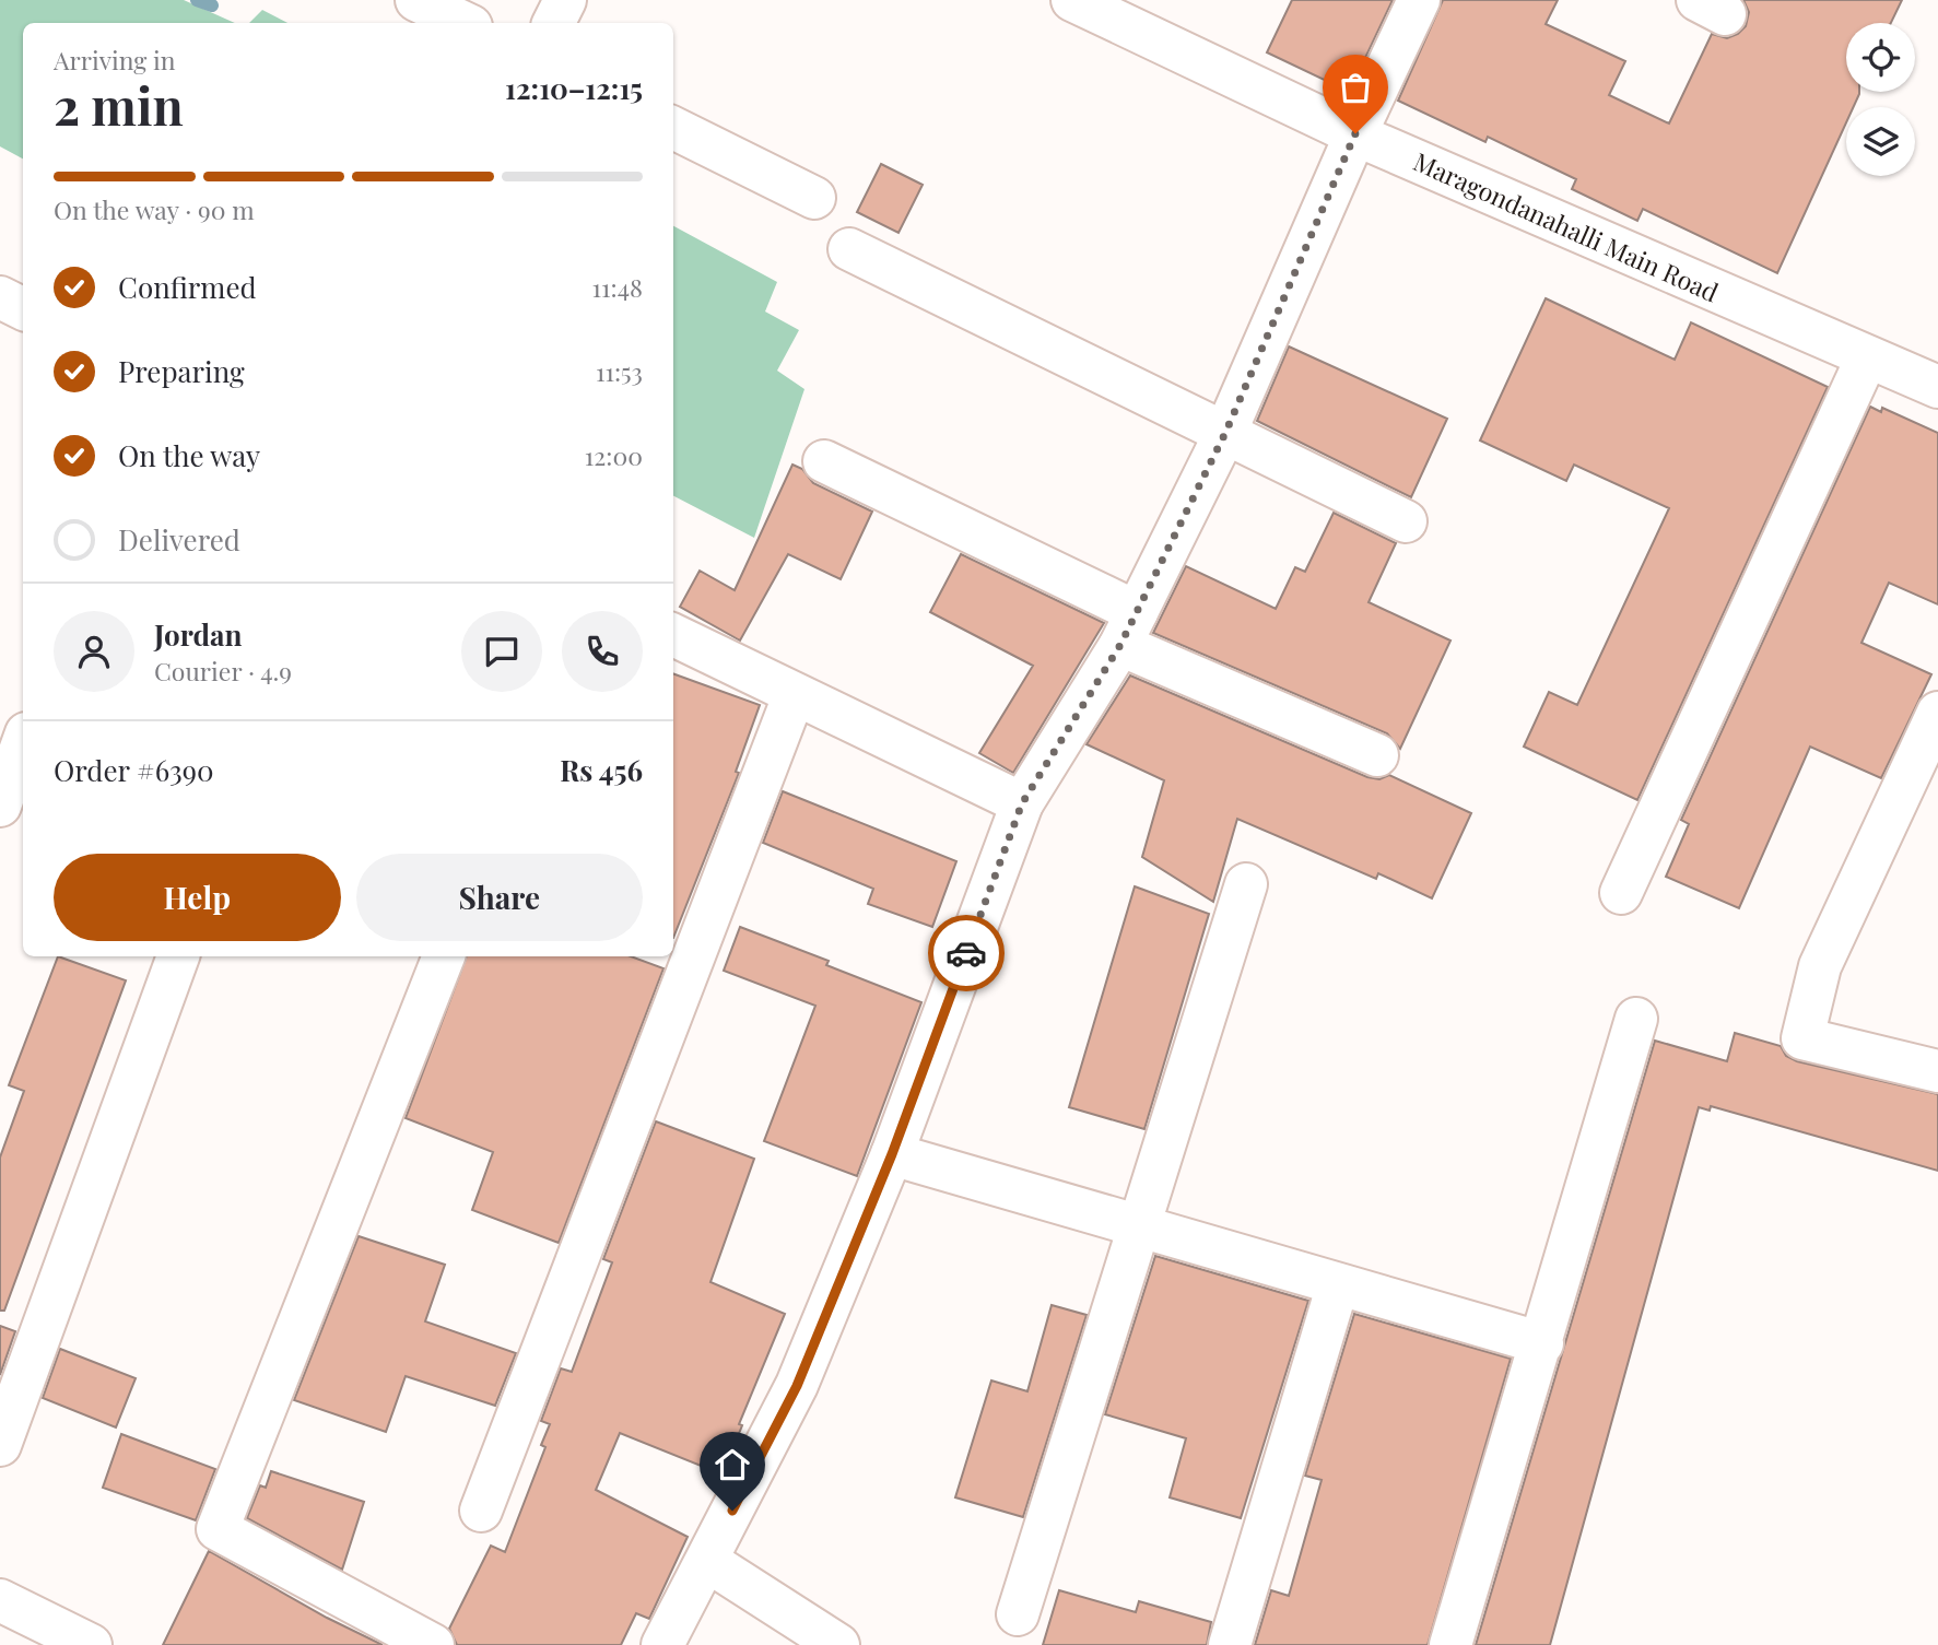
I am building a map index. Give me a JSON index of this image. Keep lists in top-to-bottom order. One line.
{"streets":{"street":["Maragondanahalli Main Road"]},"page":{"heading":["2 min","Arriving in","12:10–12:15"],"panel":["Jordan","Courier · 4.9","Order #6390","Rs 456"],"bar":"On the way · 90 m","list":[["Confirmed","11:48"],["Preparing","11:53"],["On the way","12:00"],"Delivered"],"buttons":["Help","Share"]}}
